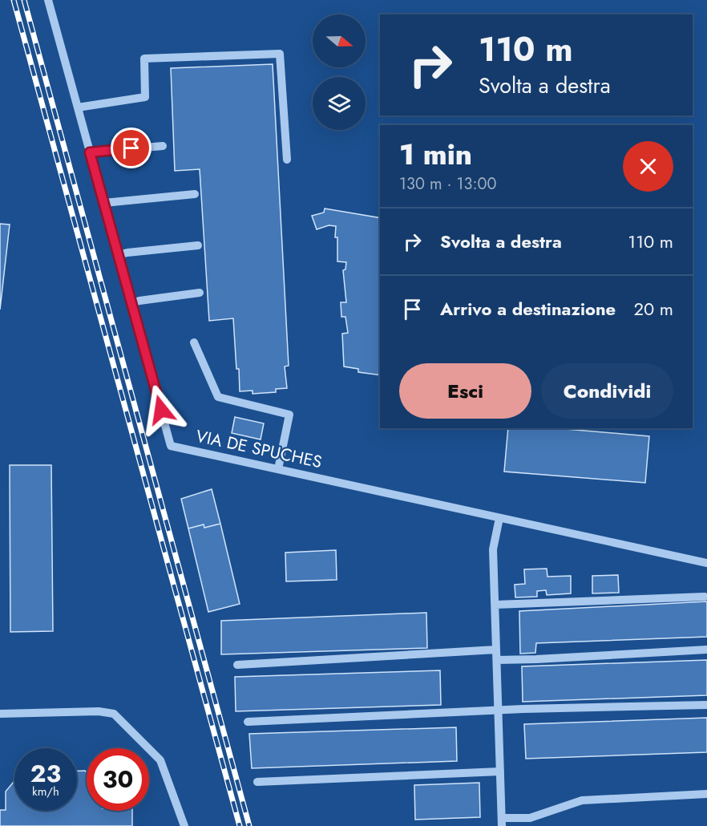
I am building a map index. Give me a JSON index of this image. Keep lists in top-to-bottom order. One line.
{"streets":{"street":["VIA DE SPUCHES"]},"north":"right","page":{"turn":["110 m","Svolta a destra"],"heading":["1 min","130 m · 13:00"],"list":[{"name":"Svolta a destra","value":"110 m"},{"name":"Arrivo a destinazione","value":"20 m"}],"buttons":["Esci","Condividi"],"speed":"23 km/h","limit":"30"}}
